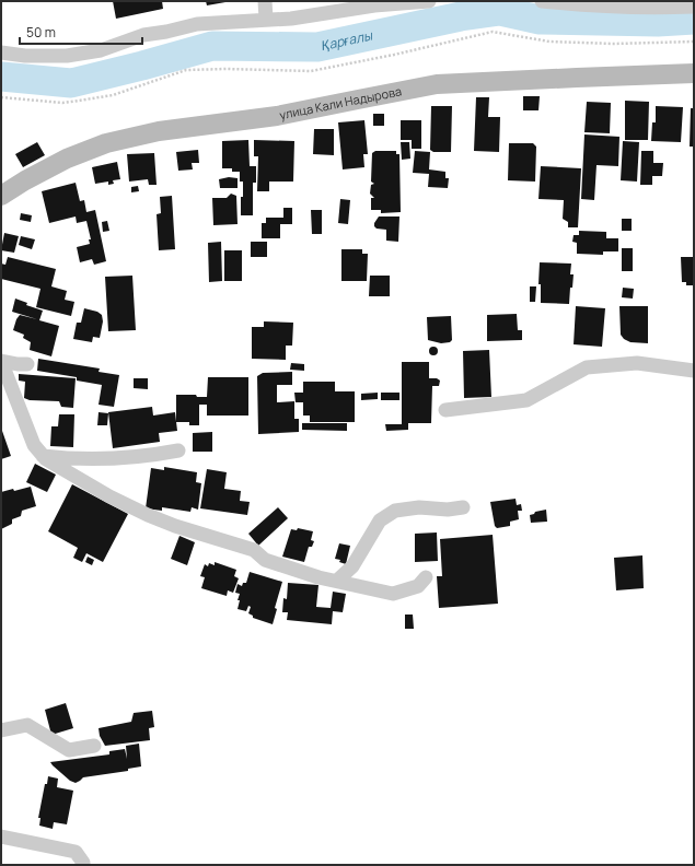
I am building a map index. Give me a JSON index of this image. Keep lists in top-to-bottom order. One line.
{"streets":{"street":["улица Кали Надырова"]},"water":["Қарғалы"],"scale_bar":"50 m"}
